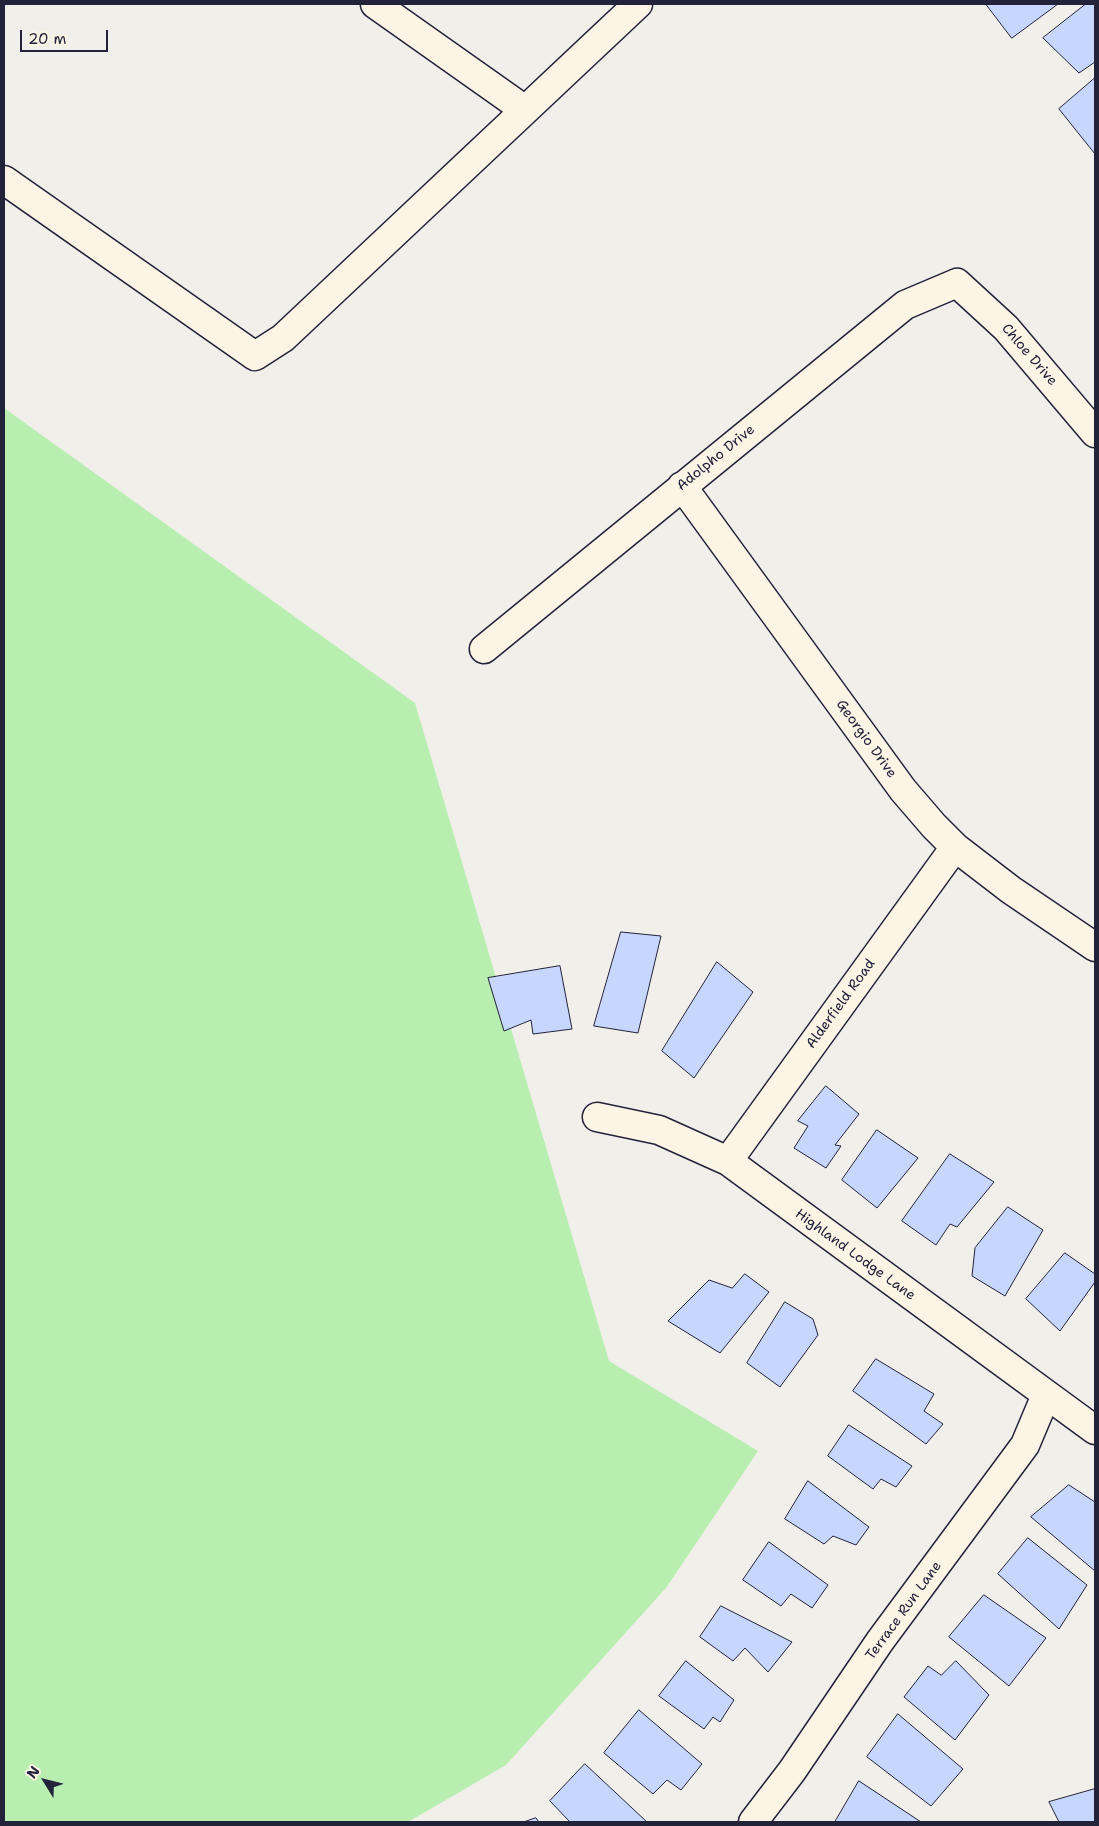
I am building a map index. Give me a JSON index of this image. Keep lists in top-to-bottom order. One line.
{"streets":{"street":["Chloe Drive","Adolpho Drive","Georgio Drive","Alderfield Road","Highland Lodge Lane","Terrace Run Lane"]},"crossings":[["Chloe Drive","Adolpho Drive"],["Adolpho Drive","Georgio Drive"],["Georgio Drive","Alderfield Road"],["Alderfield Road","Highland Lodge Lane"],["Highland Lodge Lane","Terrace Run Lane"]],"scale_bar":"20 m","north":"top left"}
